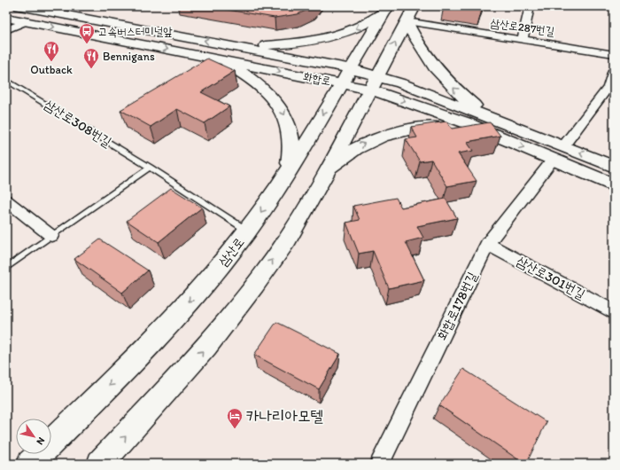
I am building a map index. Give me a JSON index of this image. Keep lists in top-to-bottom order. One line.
{"streets":{"main road":["화합로","삼산로"],"street":["삼산로287번길","삼산로301번길","화합로178번길"],"lane":["삼산로308번길"]},"crossings":[["화합로","삼산로"],["화합로","화합로178번길"],["삼산로308번길","삼산로"],["삼산로301번길","화합로178번길"]],"places":{"bus stop":["고속버스터미널앞"],"restaurant":["Outback","Bennigans"],"hotel":["카나리아모텔"]},"north":"bottom right"}
